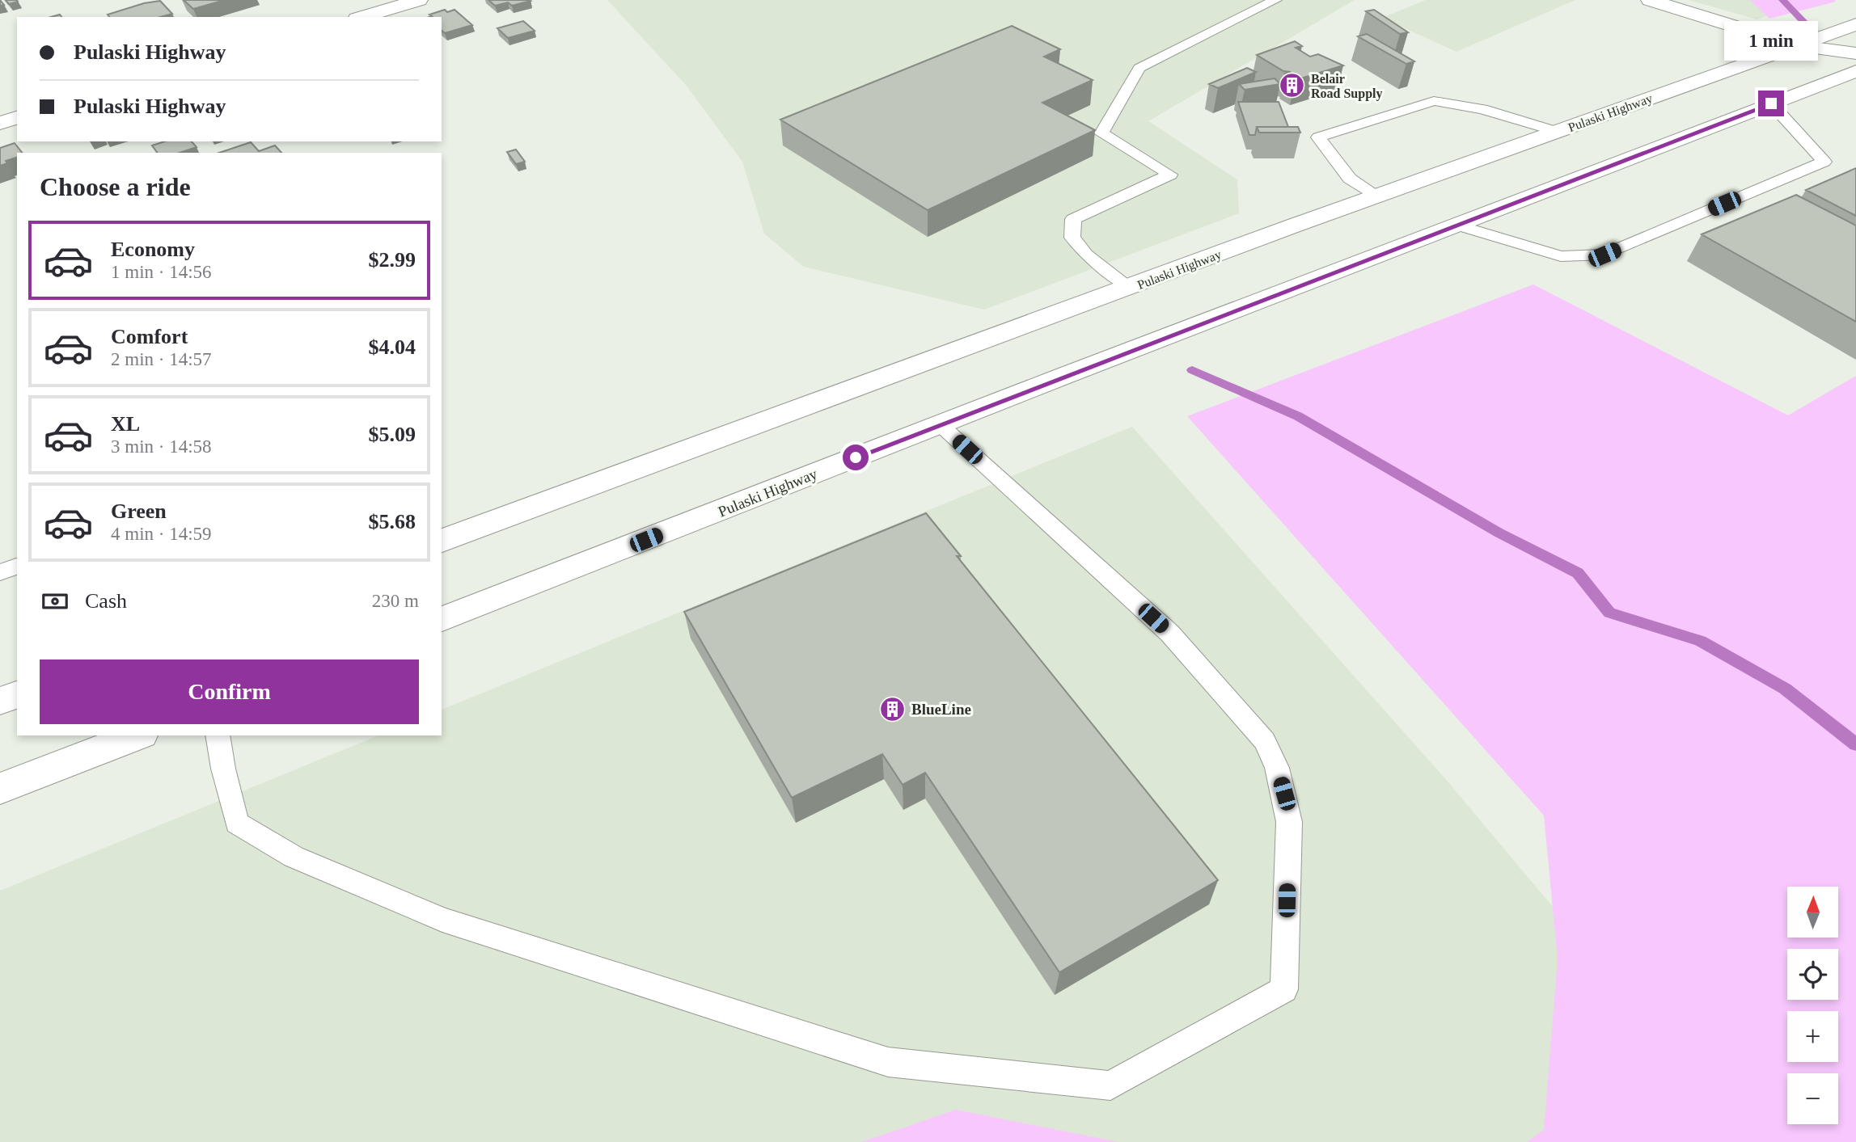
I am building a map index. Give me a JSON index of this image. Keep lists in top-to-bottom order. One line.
{"streets":{"main road":["Pulaski Highway"]},"places":{"building":["Belair Road Supply","BlueLine"]},"north":"top","page":{"banner":["Pulaski Highway","Pulaski Highway"],"bubble":"1 min","heading":"Choose a ride","list":[{"name":"Economy","note":"1 min · 14:56","value":"$2.99"},{"name":"Comfort","note":"2 min · 14:57","value":"$4.04"},{"name":"XL","note":"3 min · 14:58","value":"$5.09"},{"name":"Green","note":"4 min · 14:59","value":"$5.68"}],"pay":["Cash","230 m"],"buttons":"Confirm","map_buttons":["+","−"]}}
